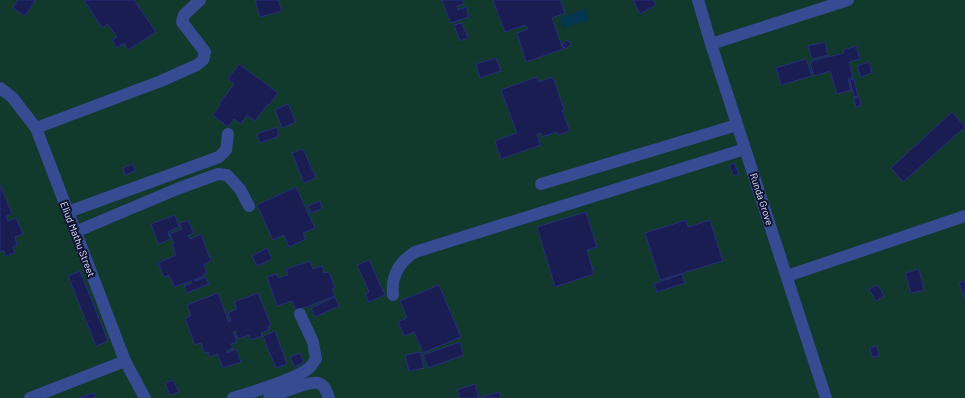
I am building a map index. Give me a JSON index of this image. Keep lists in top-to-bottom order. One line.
{"streets":{"street":["Runda Grove","Eliud Mathu Street"]}}
